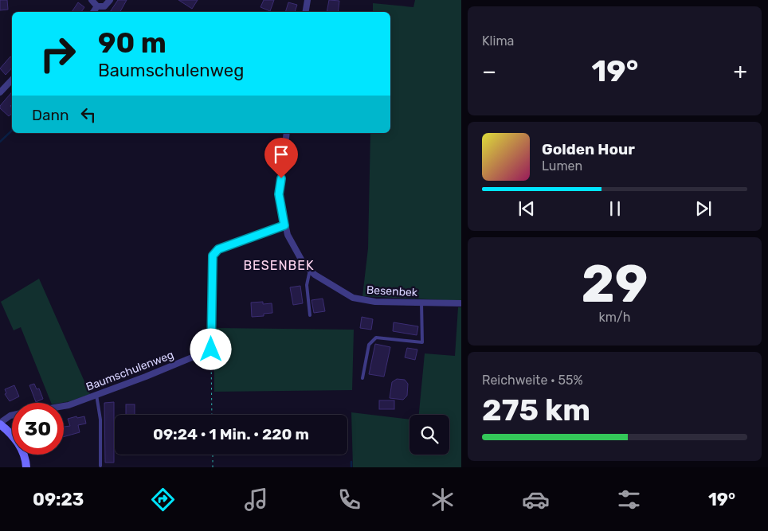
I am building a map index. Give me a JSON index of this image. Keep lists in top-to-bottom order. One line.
{"streets":{"street":["Besenbek","Baumschulenweg"]},"districts":["BESENBEK"],"page":{"tile":["Klima",["29","km/h"],["Reichweite · 55%","275 km"]],"turn":["90 m","Baumschulenweg"],"heat":["−","19°","+"],"then":"Dann","song":["Golden Hour","Lumen"],"limit":"30","trip":"09:24 · 1 Min. · 220 m","tabs":["09:23","19°"]}}
